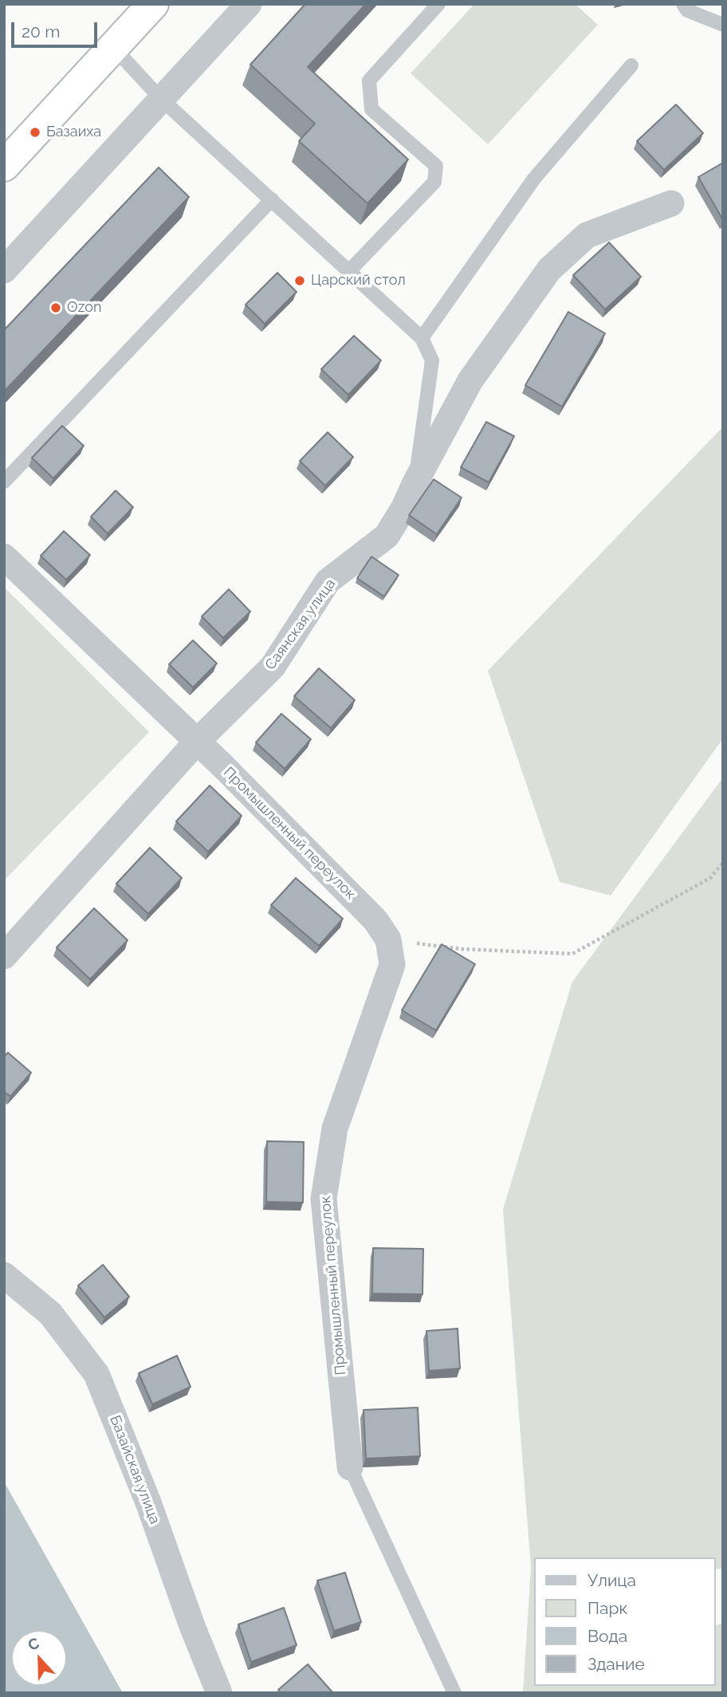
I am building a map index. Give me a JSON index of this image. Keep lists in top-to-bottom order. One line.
{"streets":{"street":["Саянская улица","Промышленный переулок","Базайская улица"]},"crossings":[["Саянская улица","Промышленный переулок"]],"places":["Базаиха","Царский стол","Ozon"],"legend":["Улица","Парк","Вода","Здание"],"scale_bar":"20 m","north":"top"}
